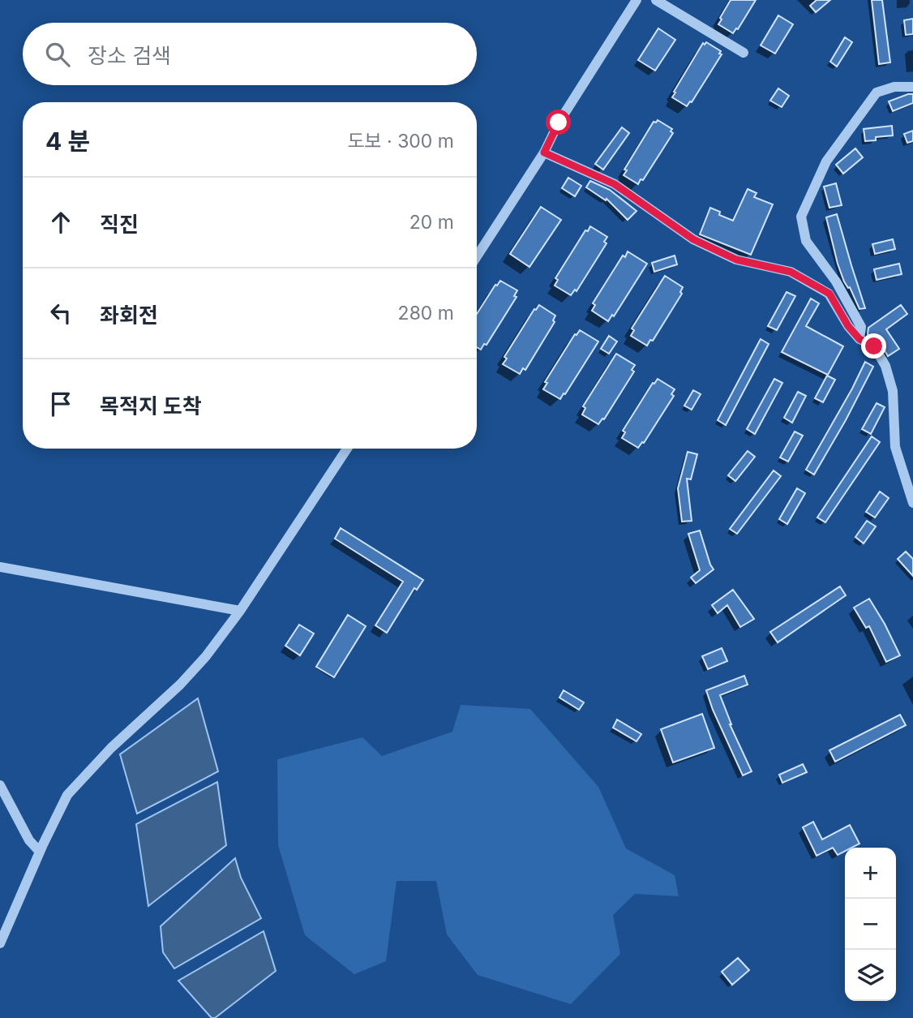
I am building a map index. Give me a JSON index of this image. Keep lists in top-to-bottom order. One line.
{"page":{"search":"장소 검색","heading":["4 분","도보 · 300 m"],"list":[["직진","20 m"],["좌회전","280 m"],"목적지 도착"],"map_buttons":["+","−"]}}
